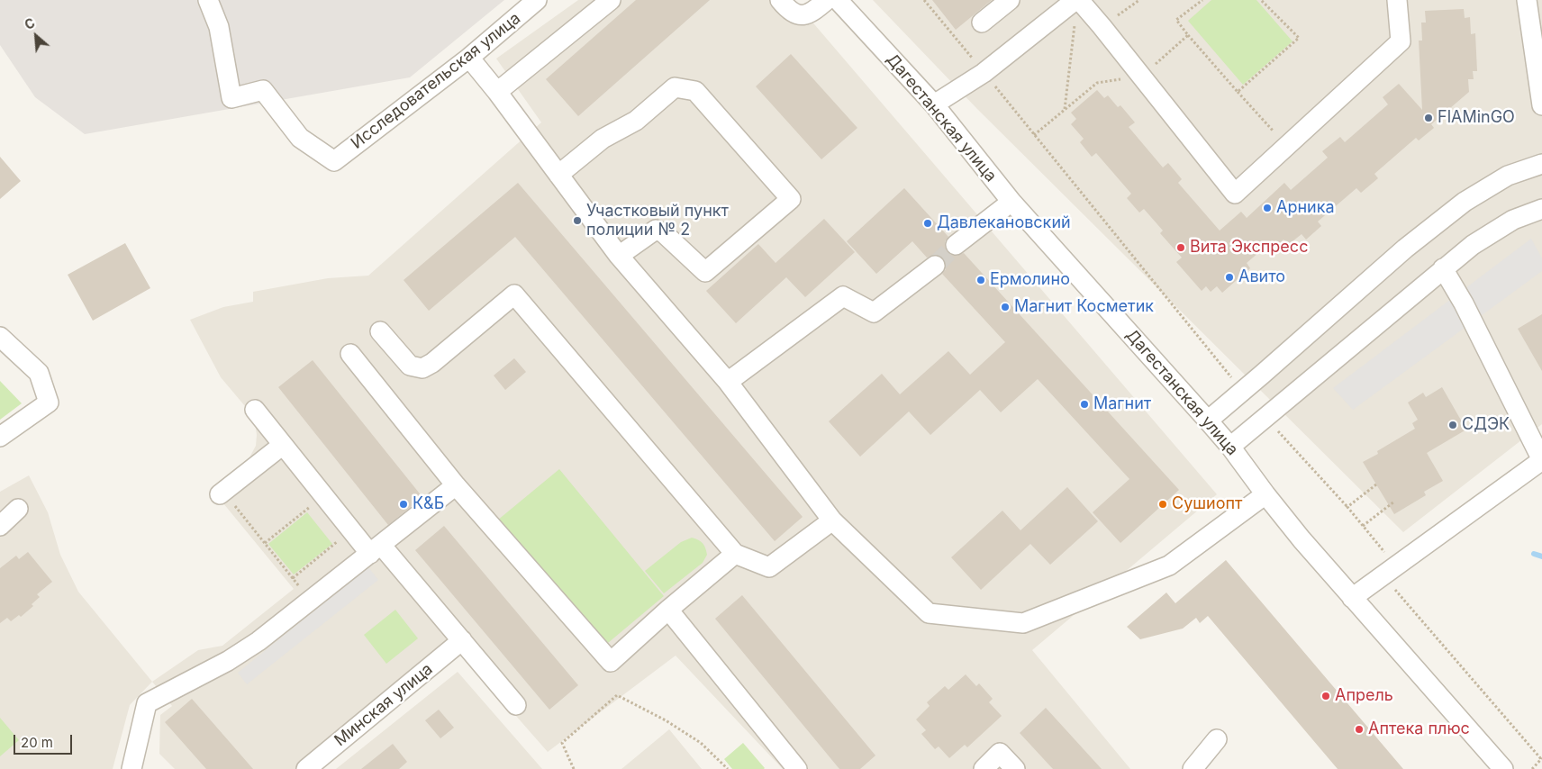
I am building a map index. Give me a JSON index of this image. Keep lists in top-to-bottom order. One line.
{"streets":{"street":["Исследовательская улица","Дагестанская улица","Минская улица"]},"places":["FlAMinGO","Арника","Участковый пункт полиции № 2","Давлекановский","Вита Экспресс","Авито","Ермолино","Магнит Косметик","Магнит","СДЭК","К&Б","Сушиопт","Апрель","Аптека плюс"],"scale_bar":"20 m","north":"top left"}
